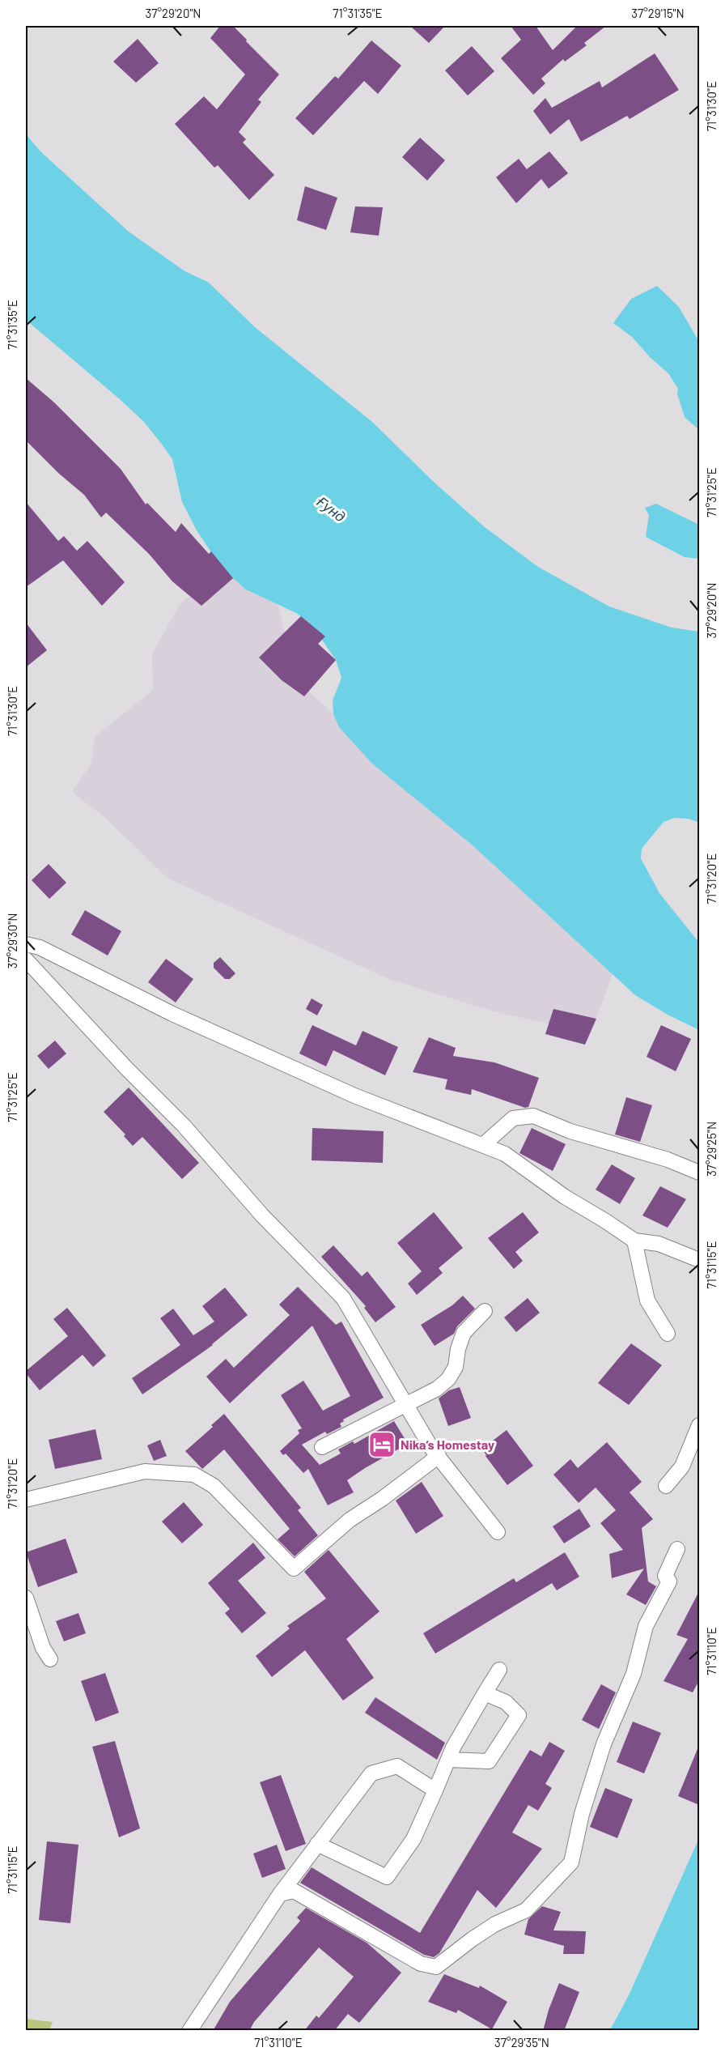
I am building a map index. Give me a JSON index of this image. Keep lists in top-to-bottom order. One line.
{"water":["Ғунд"],"places":{"hotel":["Nika‘s Homestay"]},"coordinates":["37°29'20\"N","71°31'35\"E","37°29'15\"N","71°31'30\"E","71°31'25\"E","71°31'20\"E","37°29'30\"N","37°29'25\"N","71°31'15\"E","71°31'10\"E","37°29'35\"N"]}
